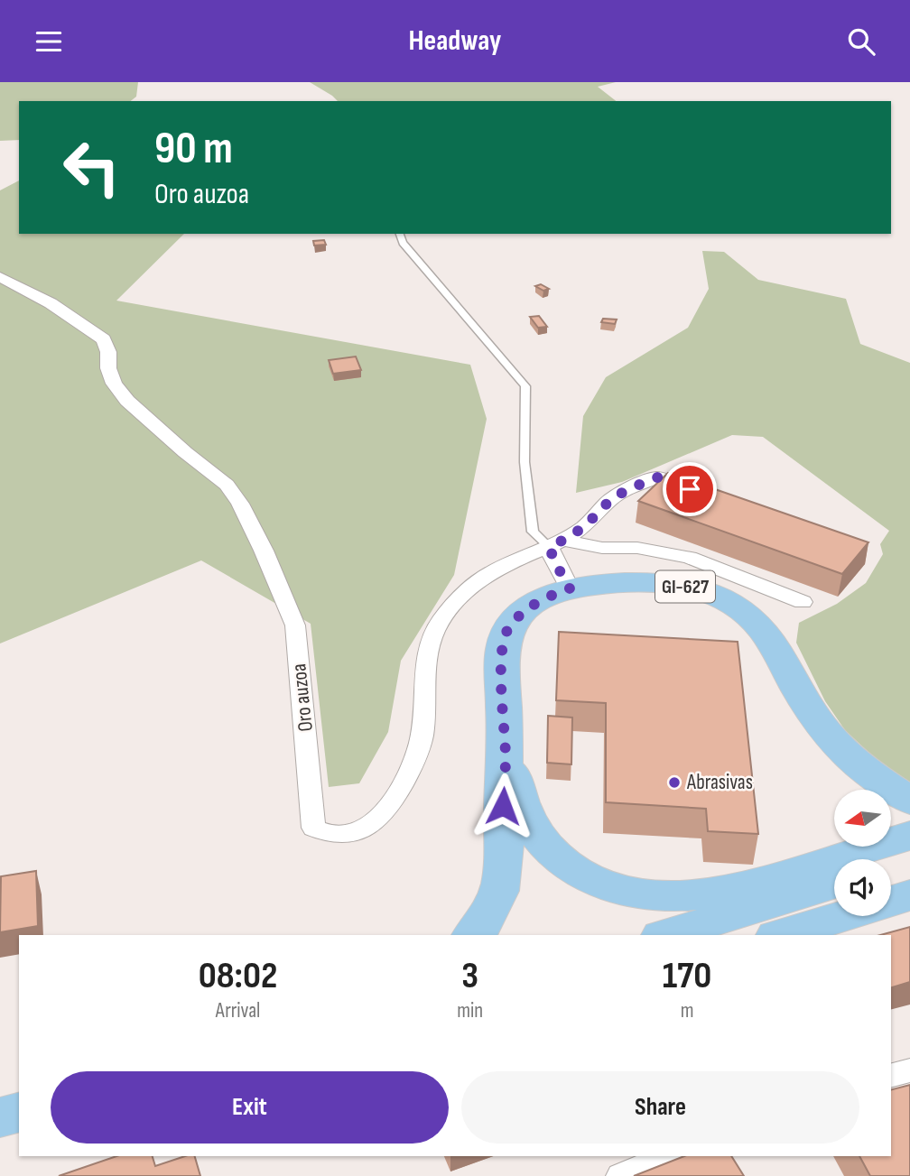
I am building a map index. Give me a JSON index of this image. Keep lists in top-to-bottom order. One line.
{"streets":{"main road":["GI-627"],"street":["Oro auzoa"]},"places":["Abrasivas"],"north":"left","page":{"header":"Headway","turn":["90 m","Oro auzoa"],"eta":["08:02","Arrival","3","min","170","m"],"buttons":["Exit","Share"]}}
